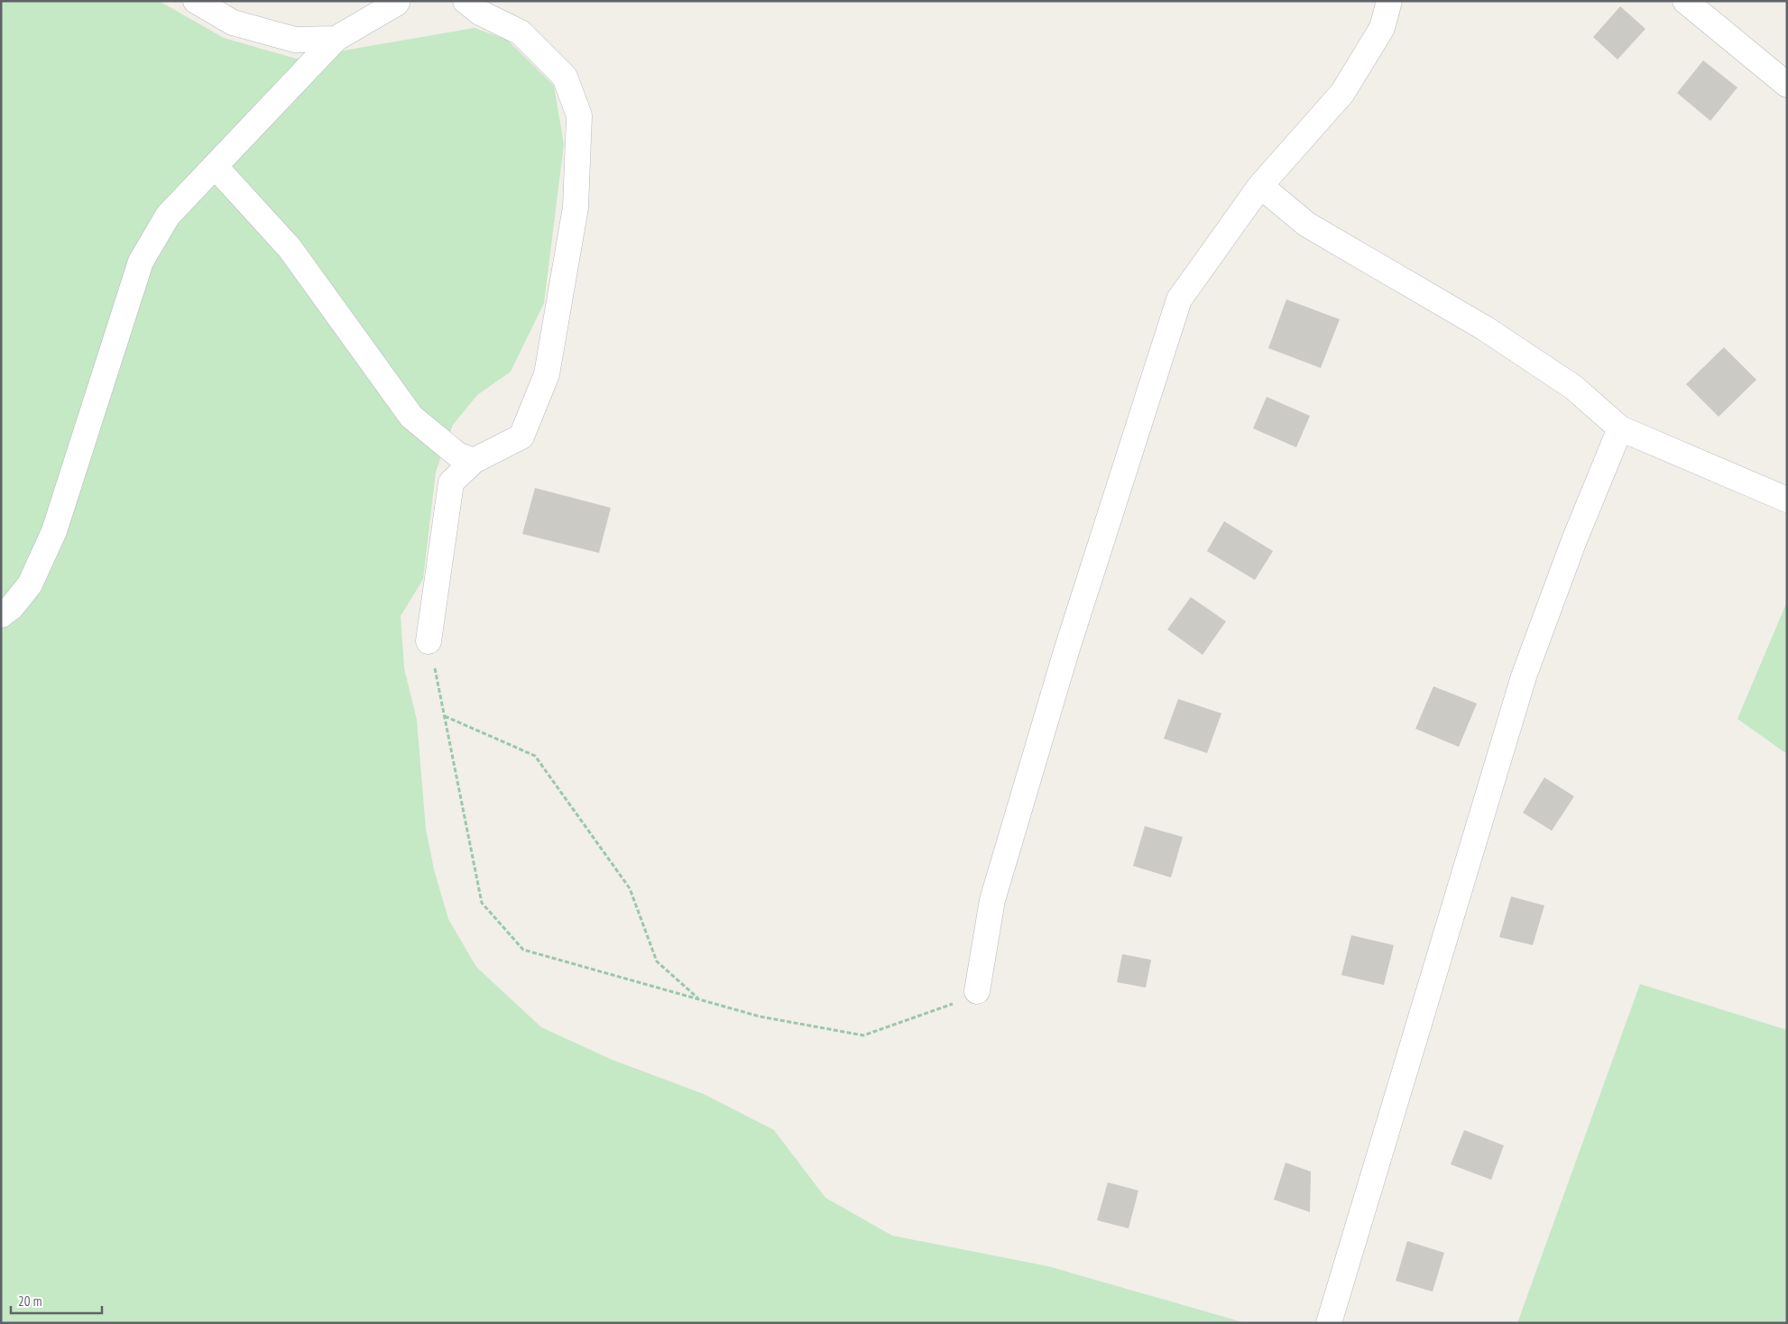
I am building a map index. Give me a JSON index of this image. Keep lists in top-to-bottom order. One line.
{"scale_bar":"20 m"}
